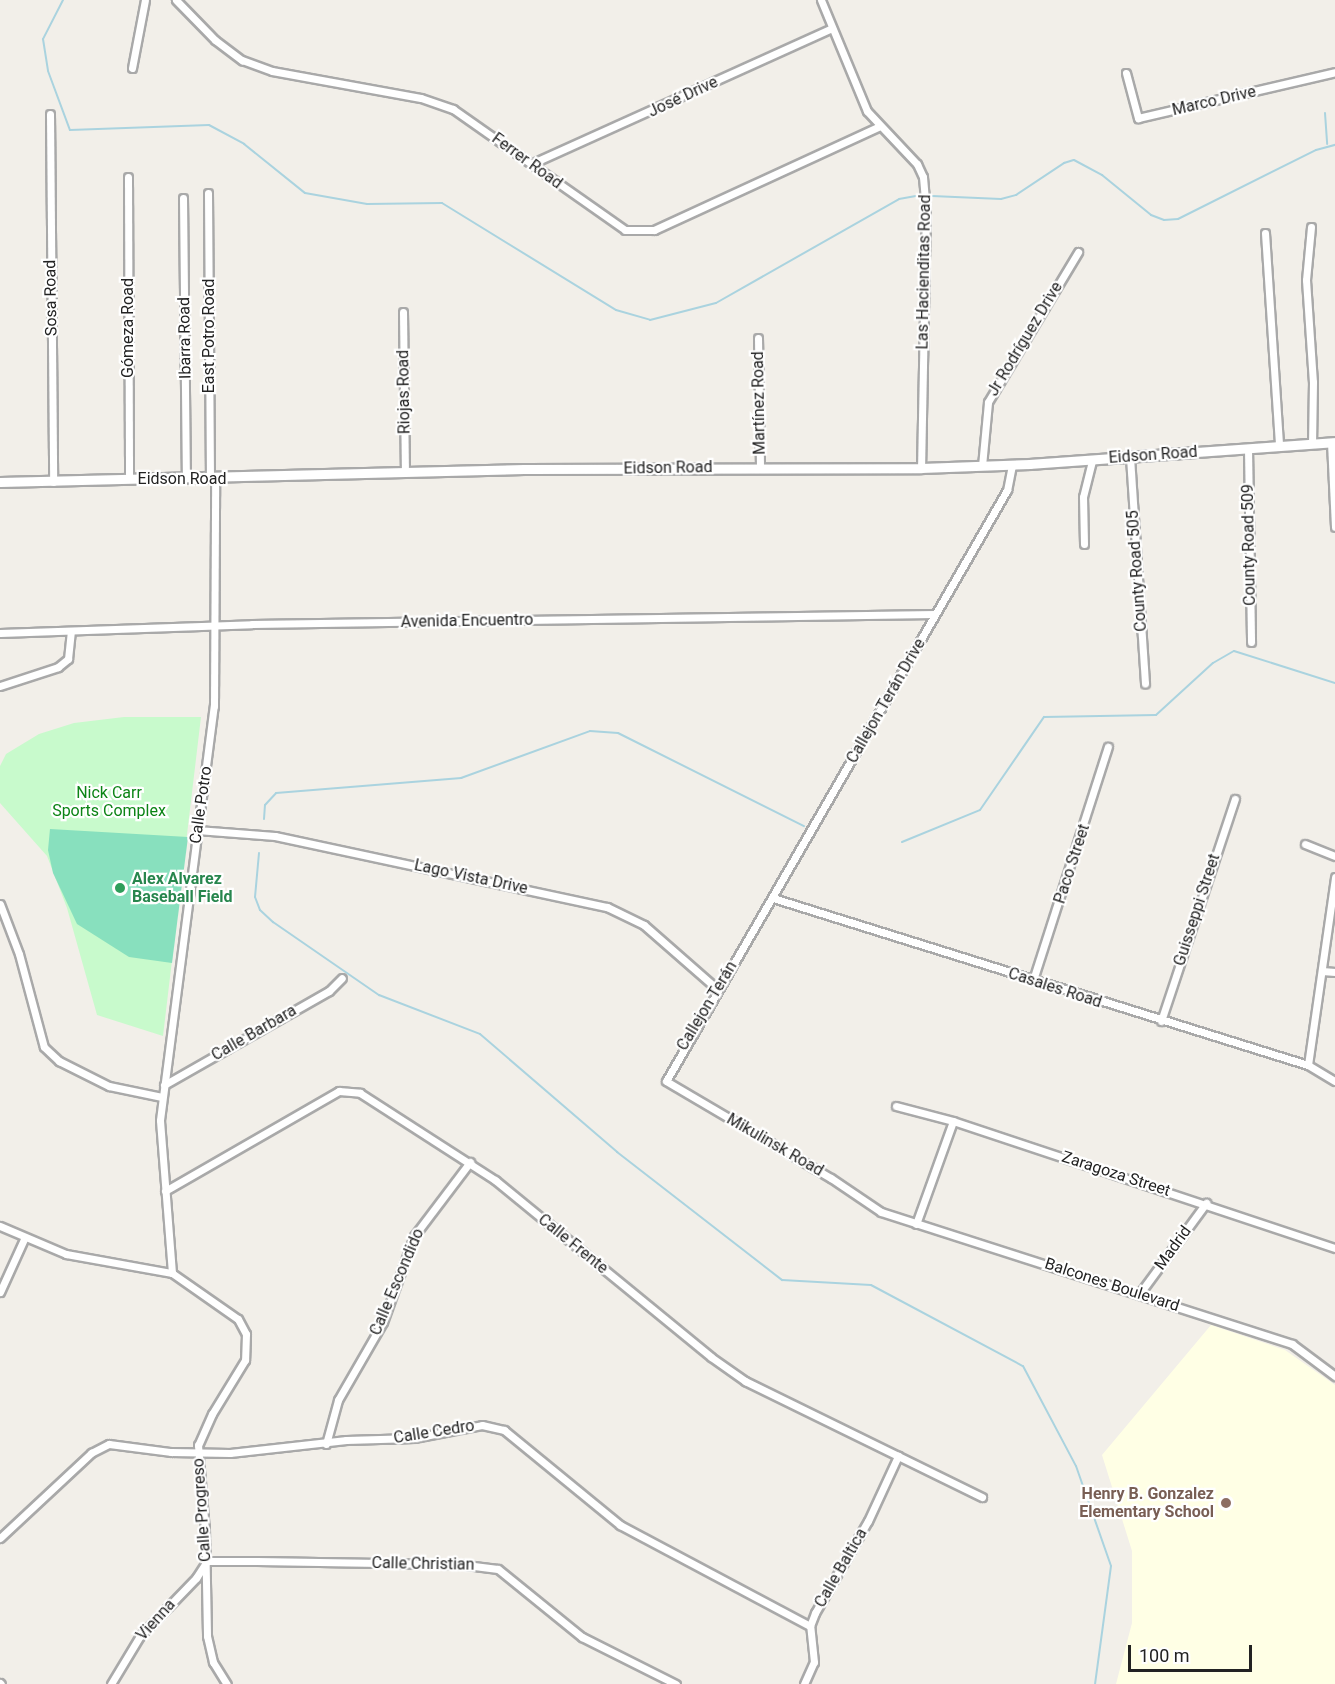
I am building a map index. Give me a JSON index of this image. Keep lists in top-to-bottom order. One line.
{"streets":{"street":["José Drive","Marco Drive","Ferrer Road","Las Hacienditas Road","Sosa Road","Gómeza Road","East Potro Road","Ibarra Road","Jr Rodríguez Drive","Riojas Road","Martínez Road","Eidson Road","County Road 509","County Road 505","Avenida Encuentro","Callejon Terán Drive","Calle Potro","Paco Street","Lago Vista Drive","Guisseppi Street","Casales Road","Callejon Terán","Calle Barbara","Mikulinsk Road","Zaragoza Street","Calle Frente","Madrid","Calle Escondido","Balcones Boulevard","Calle Cedro","Calle Progreso","Calle Christian","Calle Baltica","Vienna"]},"crossings":[["José Drive","Ferrer Road"],["José Drive","Las Hacienditas Road"],["Ferrer Road","Las Hacienditas Road"],["Las Hacienditas Road","Eidson Road"],["Sosa Road","Eidson Road"],["Gómeza Road","Eidson Road"],["East Potro Road","Eidson Road"],["East Potro Road","Calle Potro"],["Ibarra Road","Eidson Road"],["Jr Rodríguez Drive","Eidson Road"],["Riojas Road","Eidson Road"],["Martínez Road","Eidson Road"],["Eidson Road","County Road 509"],["Eidson Road","County Road 505"],["Eidson Road","Callejon Terán Drive"],["Eidson Road","Calle Potro"],["Avenida Encuentro","Callejon Terán Drive"],["Avenida Encuentro","Calle Potro"],["Callejon Terán Drive","Casales Road"],["Callejon Terán Drive","Callejon Terán"],["Calle Potro","Lago Vista Drive"],["Calle Potro","Calle Barbara"],["Calle Potro","Calle Frente"],["Calle Potro","Calle Progreso"],["Paco Street","Casales Road"],["Lago Vista Drive","Callejon Terán"],["Guisseppi Street","Casales Road"],["Callejon Terán","Mikulinsk Road"],["Mikulinsk Road","Balcones Boulevard"],["Zaragoza Street","Madrid"],["Calle Frente","Calle Escondido"],["Calle Frente","Calle Baltica"],["Madrid","Balcones Boulevard"],["Calle Escondido","Calle Cedro"],["Calle Cedro","Calle Progreso"],["Calle Cedro","Calle Baltica"],["Calle Progreso","Calle Christian"],["Calle Progreso","Vienna"],["Calle Christian","Vienna"]],"parks":["Nick Carr Sports Complex"],"places":["Alex Alvarez Baseball Field","Henry B. Gonzalez Elementary School"],"scale_bar":"100 m"}
